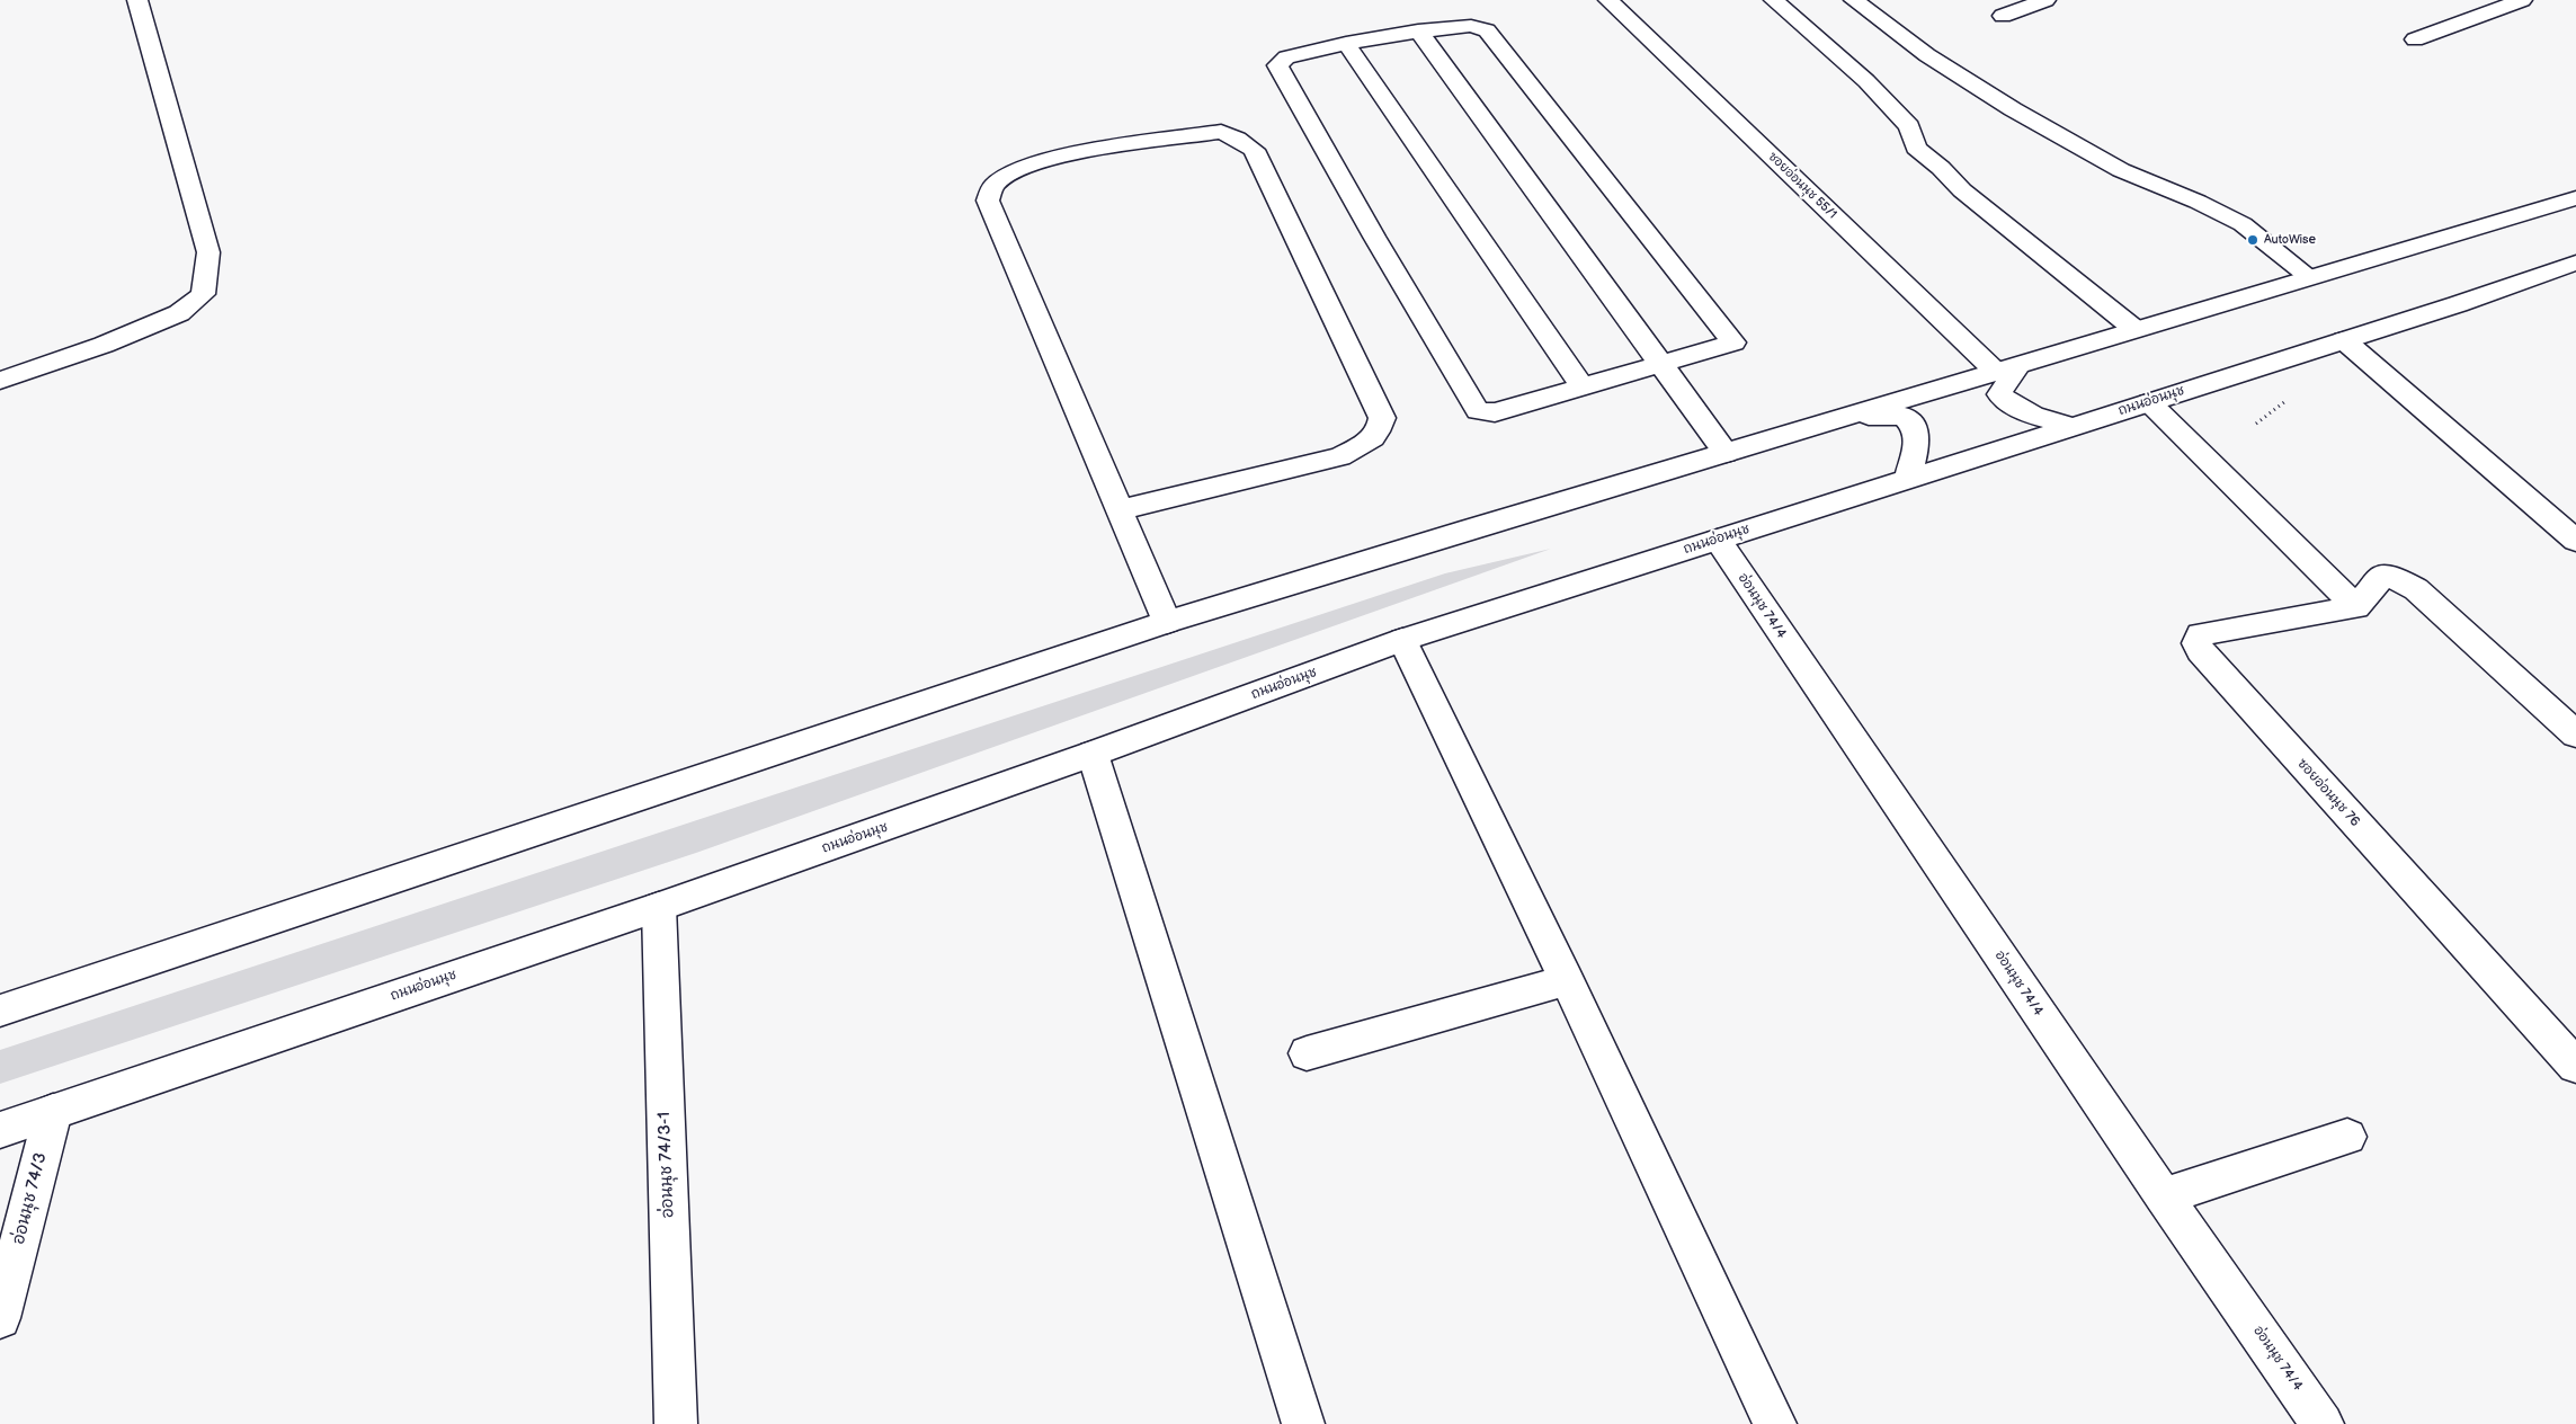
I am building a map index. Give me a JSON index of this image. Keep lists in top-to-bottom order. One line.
{"streets":{"street":["ซอยอ่อนนุช 55/1","ถนนอ่อนนุช","อ่อนนุช 74/4","ซอยอ่อนนุช 76","อ่อนนุช 74/3-1","อ่อนนุช 74/3"]},"crossings":[["ถนนอ่อนนุช","อ่อนนุช 74/4"],["ถนนอ่อนนุช","อ่อนนุช 74/3-1"],["ถนนอ่อนนุช","อ่อนนุช 74/3"]],"places":["AutoWise"]}
